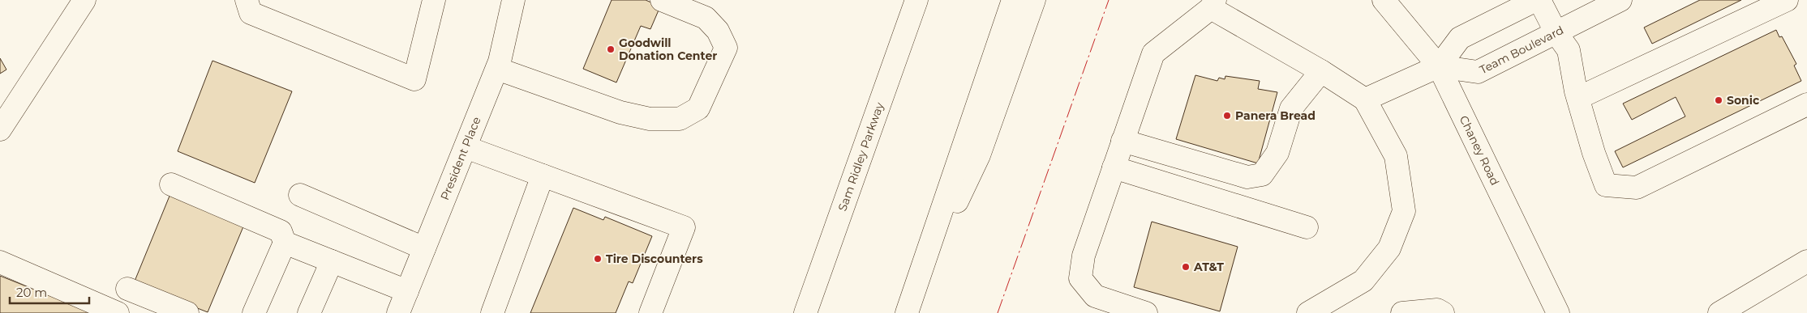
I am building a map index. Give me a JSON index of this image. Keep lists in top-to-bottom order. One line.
{"streets":{"street":["Team Boulevard","Chaney Road","Sam Ridley Parkway","President Place"]},"crossings":[["Team Boulevard","Chaney Road"]],"places":["Goodwill Donation Center","Sonic","Panera Bread","Tire Discounters","AT&T"],"scale_bar":"20 m"}
